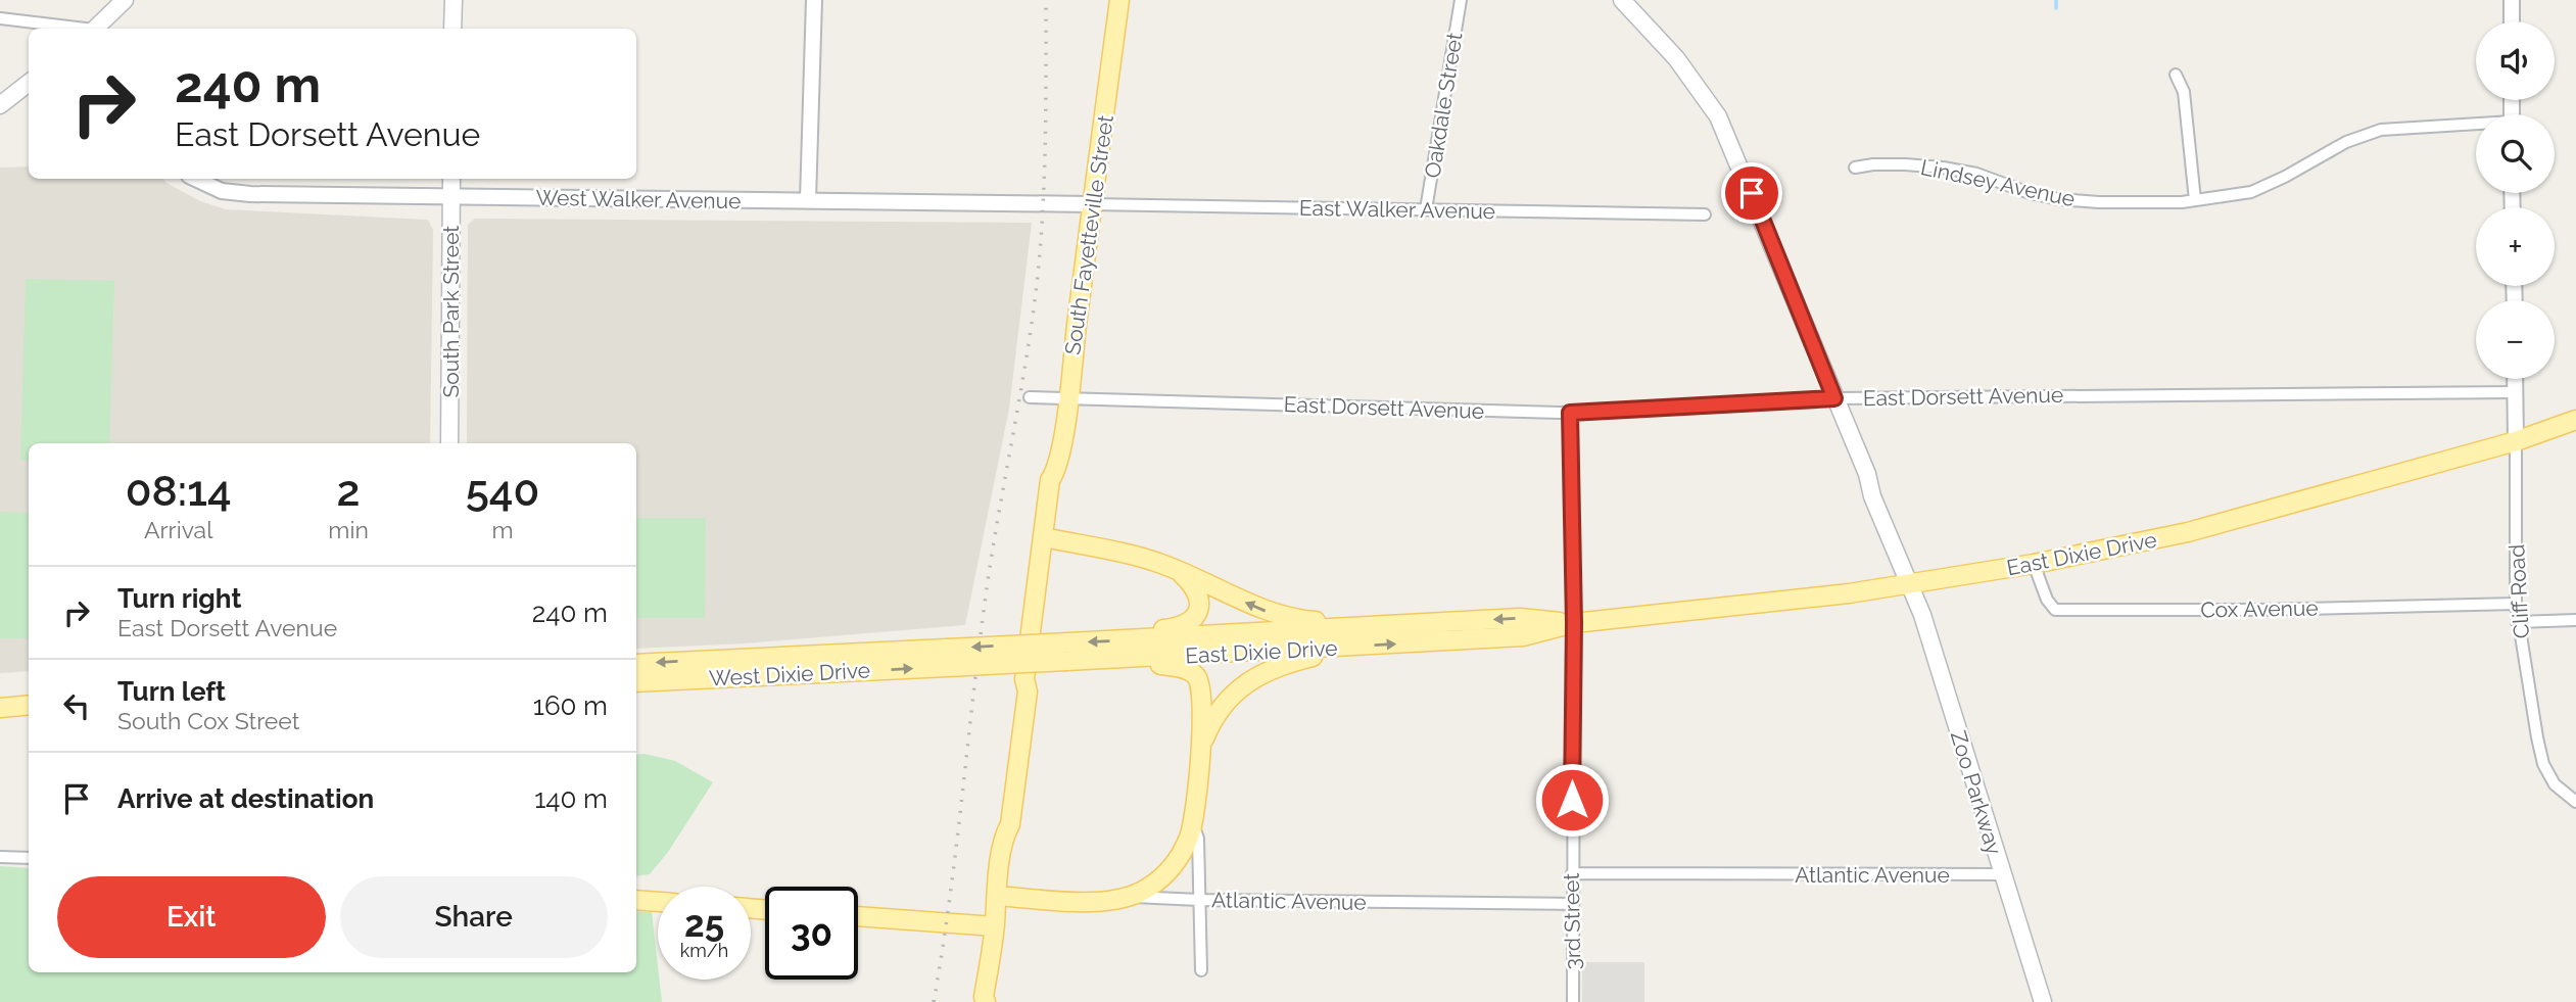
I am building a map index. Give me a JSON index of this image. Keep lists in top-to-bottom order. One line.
{"streets":{"main road":["South Fayetteville Street","South Park Street","East Dixie Drive","West Dixie Drive","Zoo Parkway","Atlantic Avenue"],"street":["Oakdale Street","Lindsey Avenue","West Walker Avenue","East Walker Avenue","East Dorsett Avenue","Cliff Road","Cox Avenue","3rd Street"]},"crossings":[["Oakdale Street","East Walker Avenue"],["West Walker Avenue","East Walker Avenue"],["West Walker Avenue","South Fayetteville Street"],["West Walker Avenue","South Park Street"],["East Walker Avenue","South Fayetteville Street"],["South Fayetteville Street","East Dorsett Avenue"],["South Fayetteville Street","Atlantic Avenue"],["East Dorsett Avenue","Cliff Road"],["East Dorsett Avenue","Zoo Parkway"],["East Dorsett Avenue","3rd Street"],["East Dixie Drive","Cliff Road"],["East Dixie Drive","Cox Avenue"],["East Dixie Drive","West Dixie Drive"],["East Dixie Drive","Zoo Parkway"],["East Dixie Drive","3rd Street"],["Cliff Road","Cox Avenue"],["Zoo Parkway","Atlantic Avenue"],["Atlantic Avenue","3rd Street"]],"page":{"map_buttons":["+","−"],"turn":["240 m","East Dorsett Avenue"],"eta":["08:14","Arrival","2","min","540","m"],"list":[{"name":"Turn right","note":"East Dorsett Avenue","value":"240 m"},{"name":"Turn left","note":"South Cox Street","value":"160 m"},{"name":"Arrive at destination","value":"140 m"}],"buttons":["Exit","Share"],"speed":"25 km/h","limit":"30"}}
